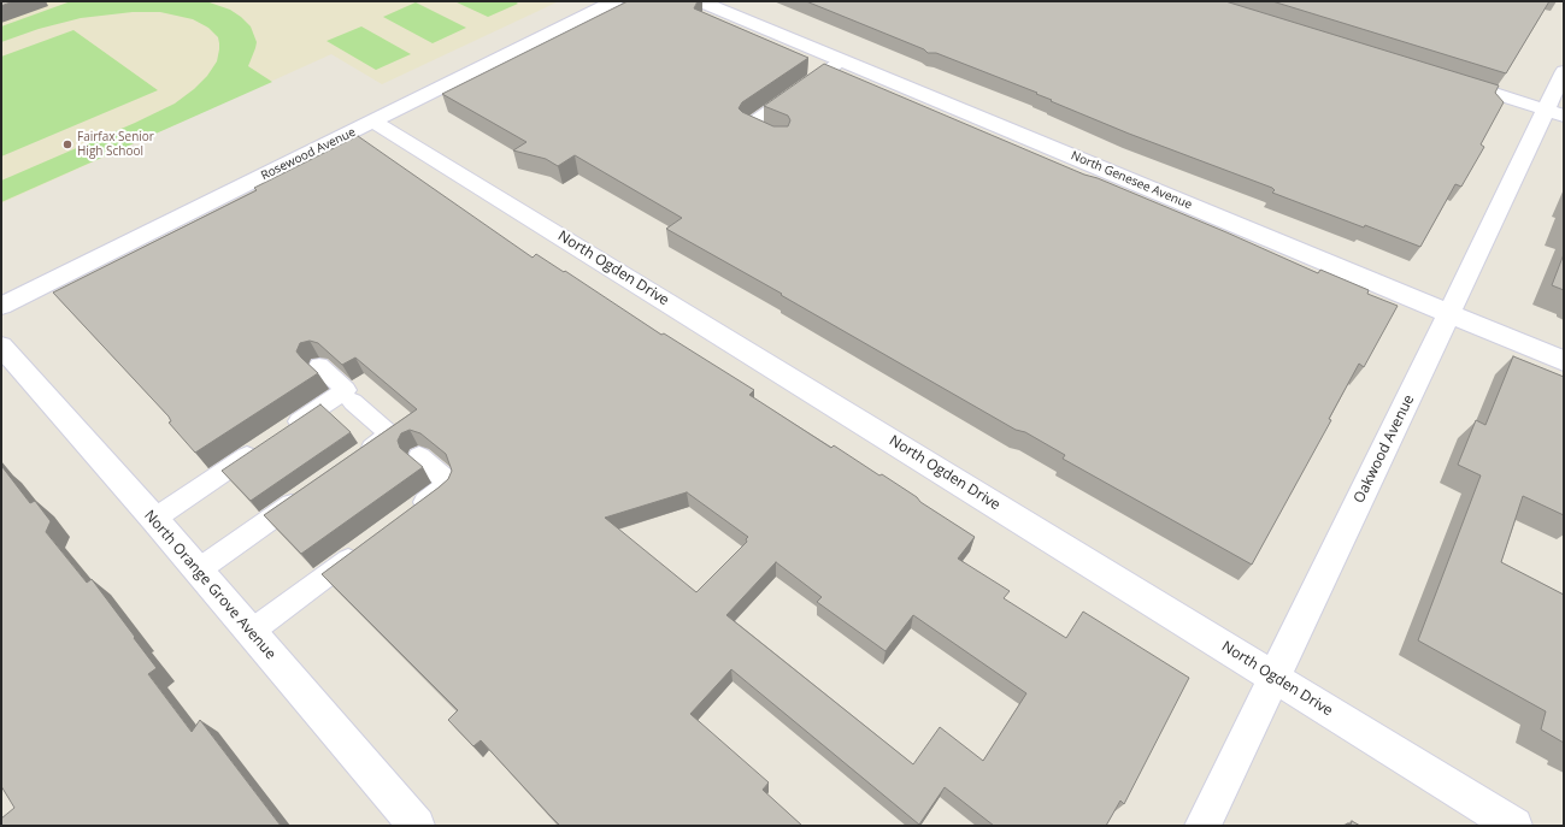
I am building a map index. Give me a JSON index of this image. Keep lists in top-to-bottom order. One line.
{"streets":{"street":["Rosewood Avenue","North Genesee Avenue","North Ogden Drive","Oakwood Avenue","North Orange Grove Avenue"]},"crossings":[["Rosewood Avenue","North Ogden Drive"],["North Genesee Avenue","Oakwood Avenue"],["North Ogden Drive","Oakwood Avenue"]],"places":["Fairfax Senior High School"]}
